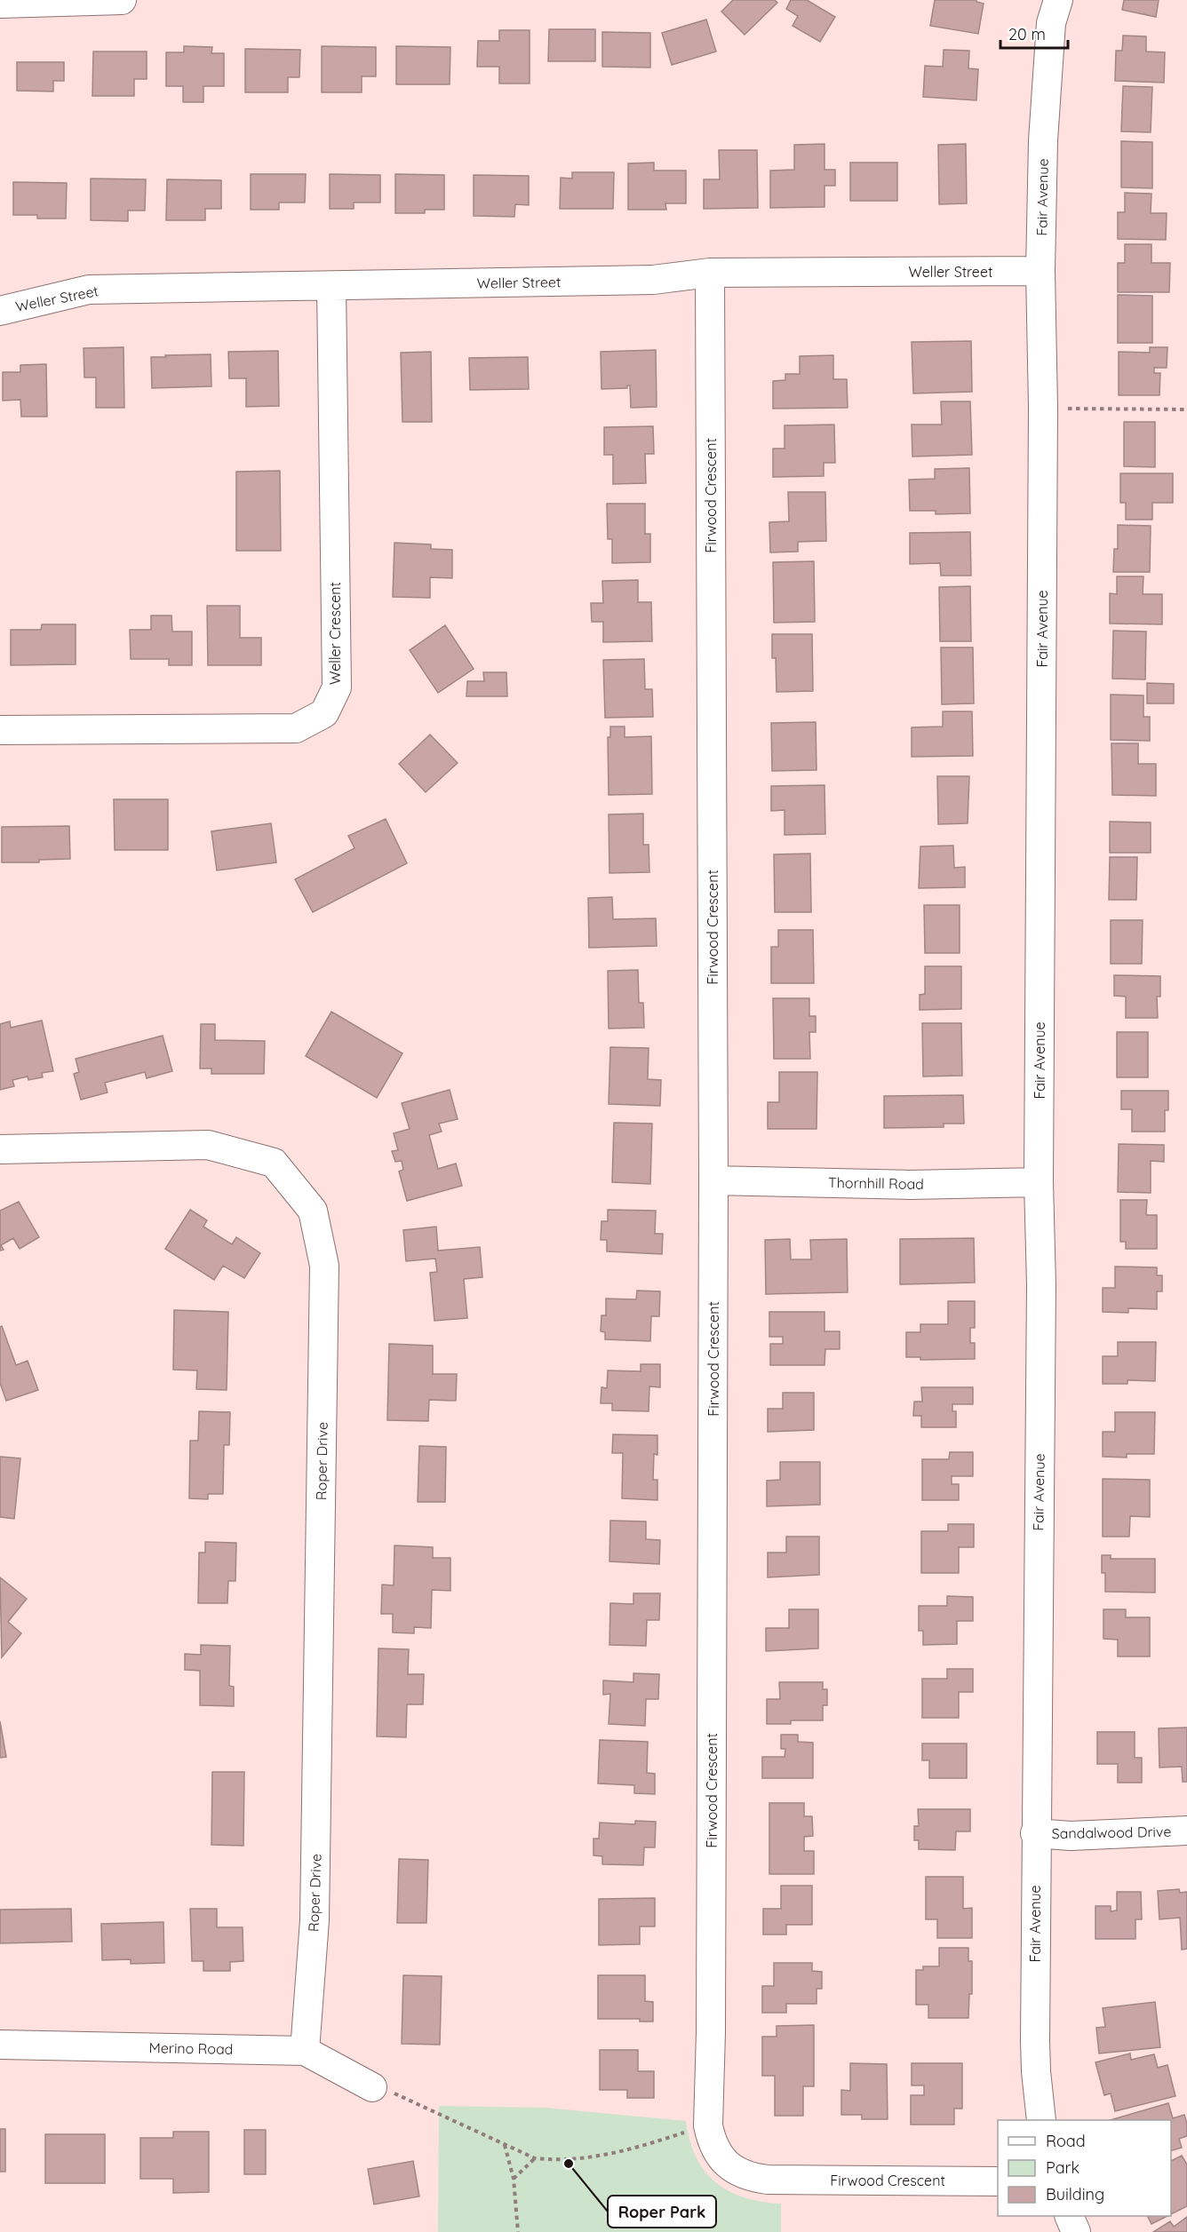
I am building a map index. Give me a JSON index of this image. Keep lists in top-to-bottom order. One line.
{"streets":{"street":["Fair Avenue","Weller Street","Firwood Crescent","Weller Crescent","Thornhill Road","Roper Drive","Sandalwood Drive","Merino Road"]},"crossings":[["Fair Avenue","Weller Street"],["Fair Avenue","Thornhill Road"],["Fair Avenue","Sandalwood Drive"],["Weller Street","Firwood Crescent"],["Weller Street","Weller Crescent"],["Firwood Crescent","Thornhill Road"],["Roper Drive","Merino Road"]],"places":["Roper Park"],"legend":["Road","Park","Building"],"scale_bar":"20 m"}
